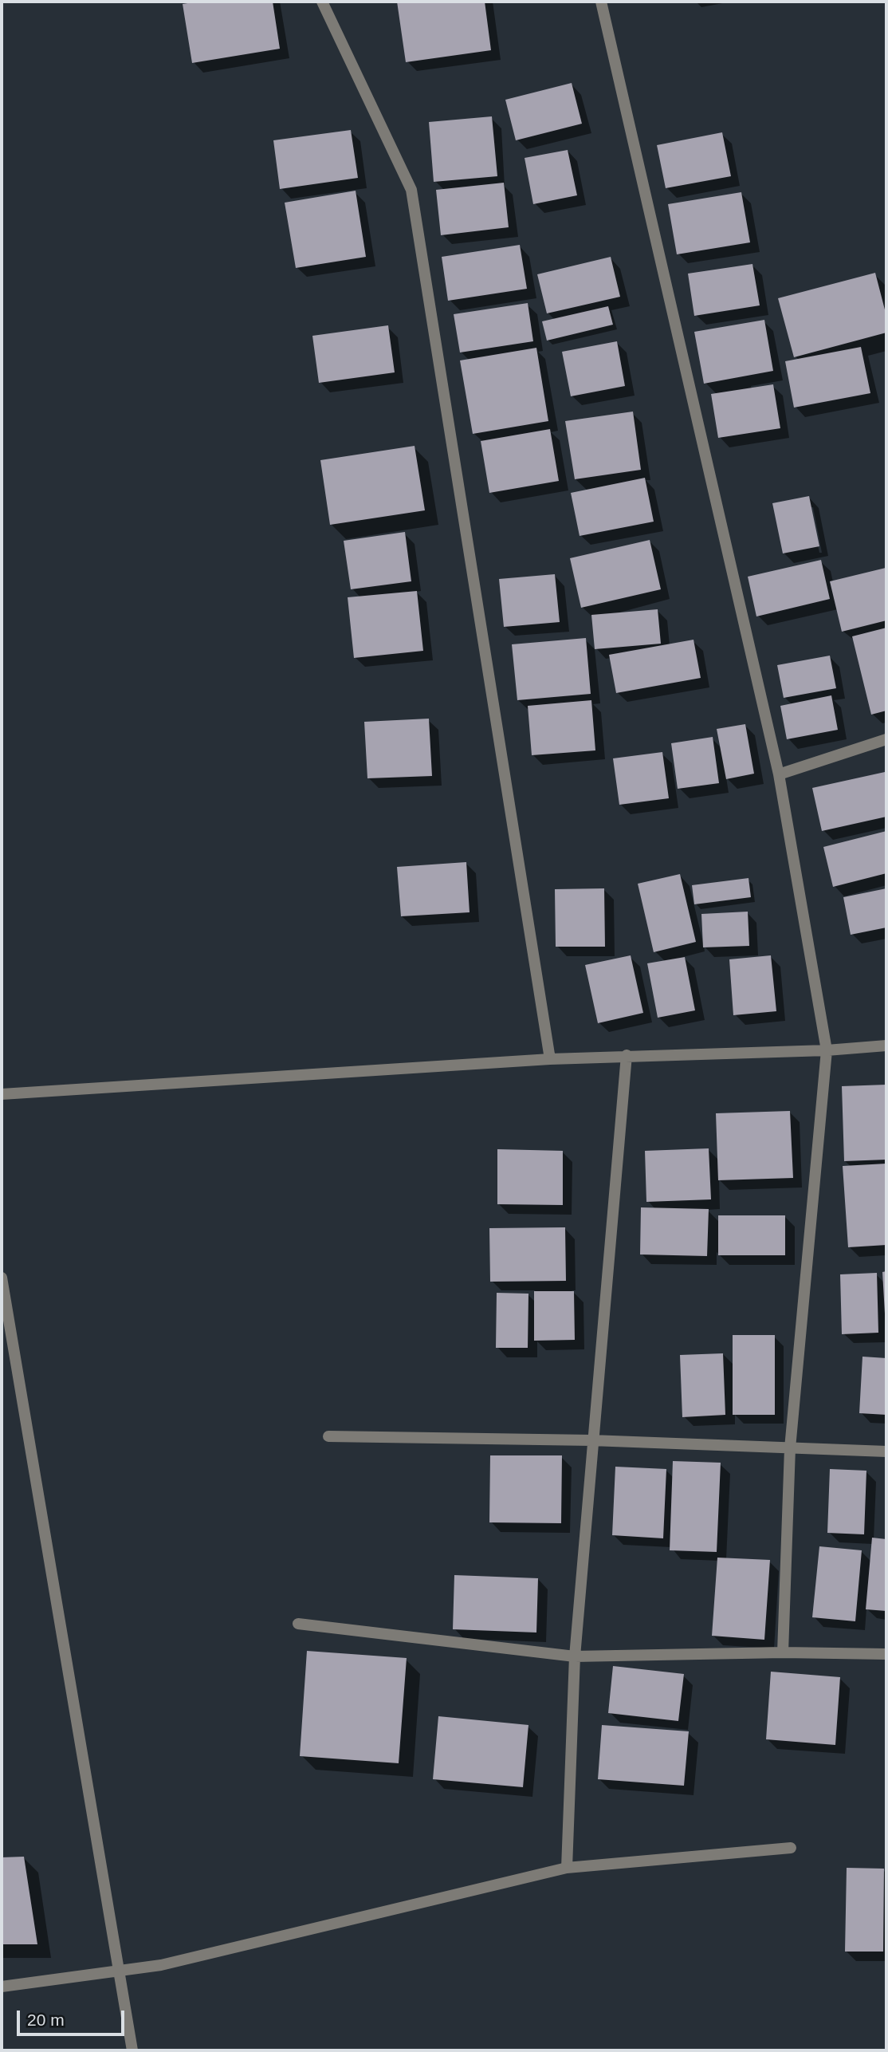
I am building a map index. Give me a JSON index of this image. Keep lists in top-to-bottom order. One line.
{"scale_bar":"20 m"}
